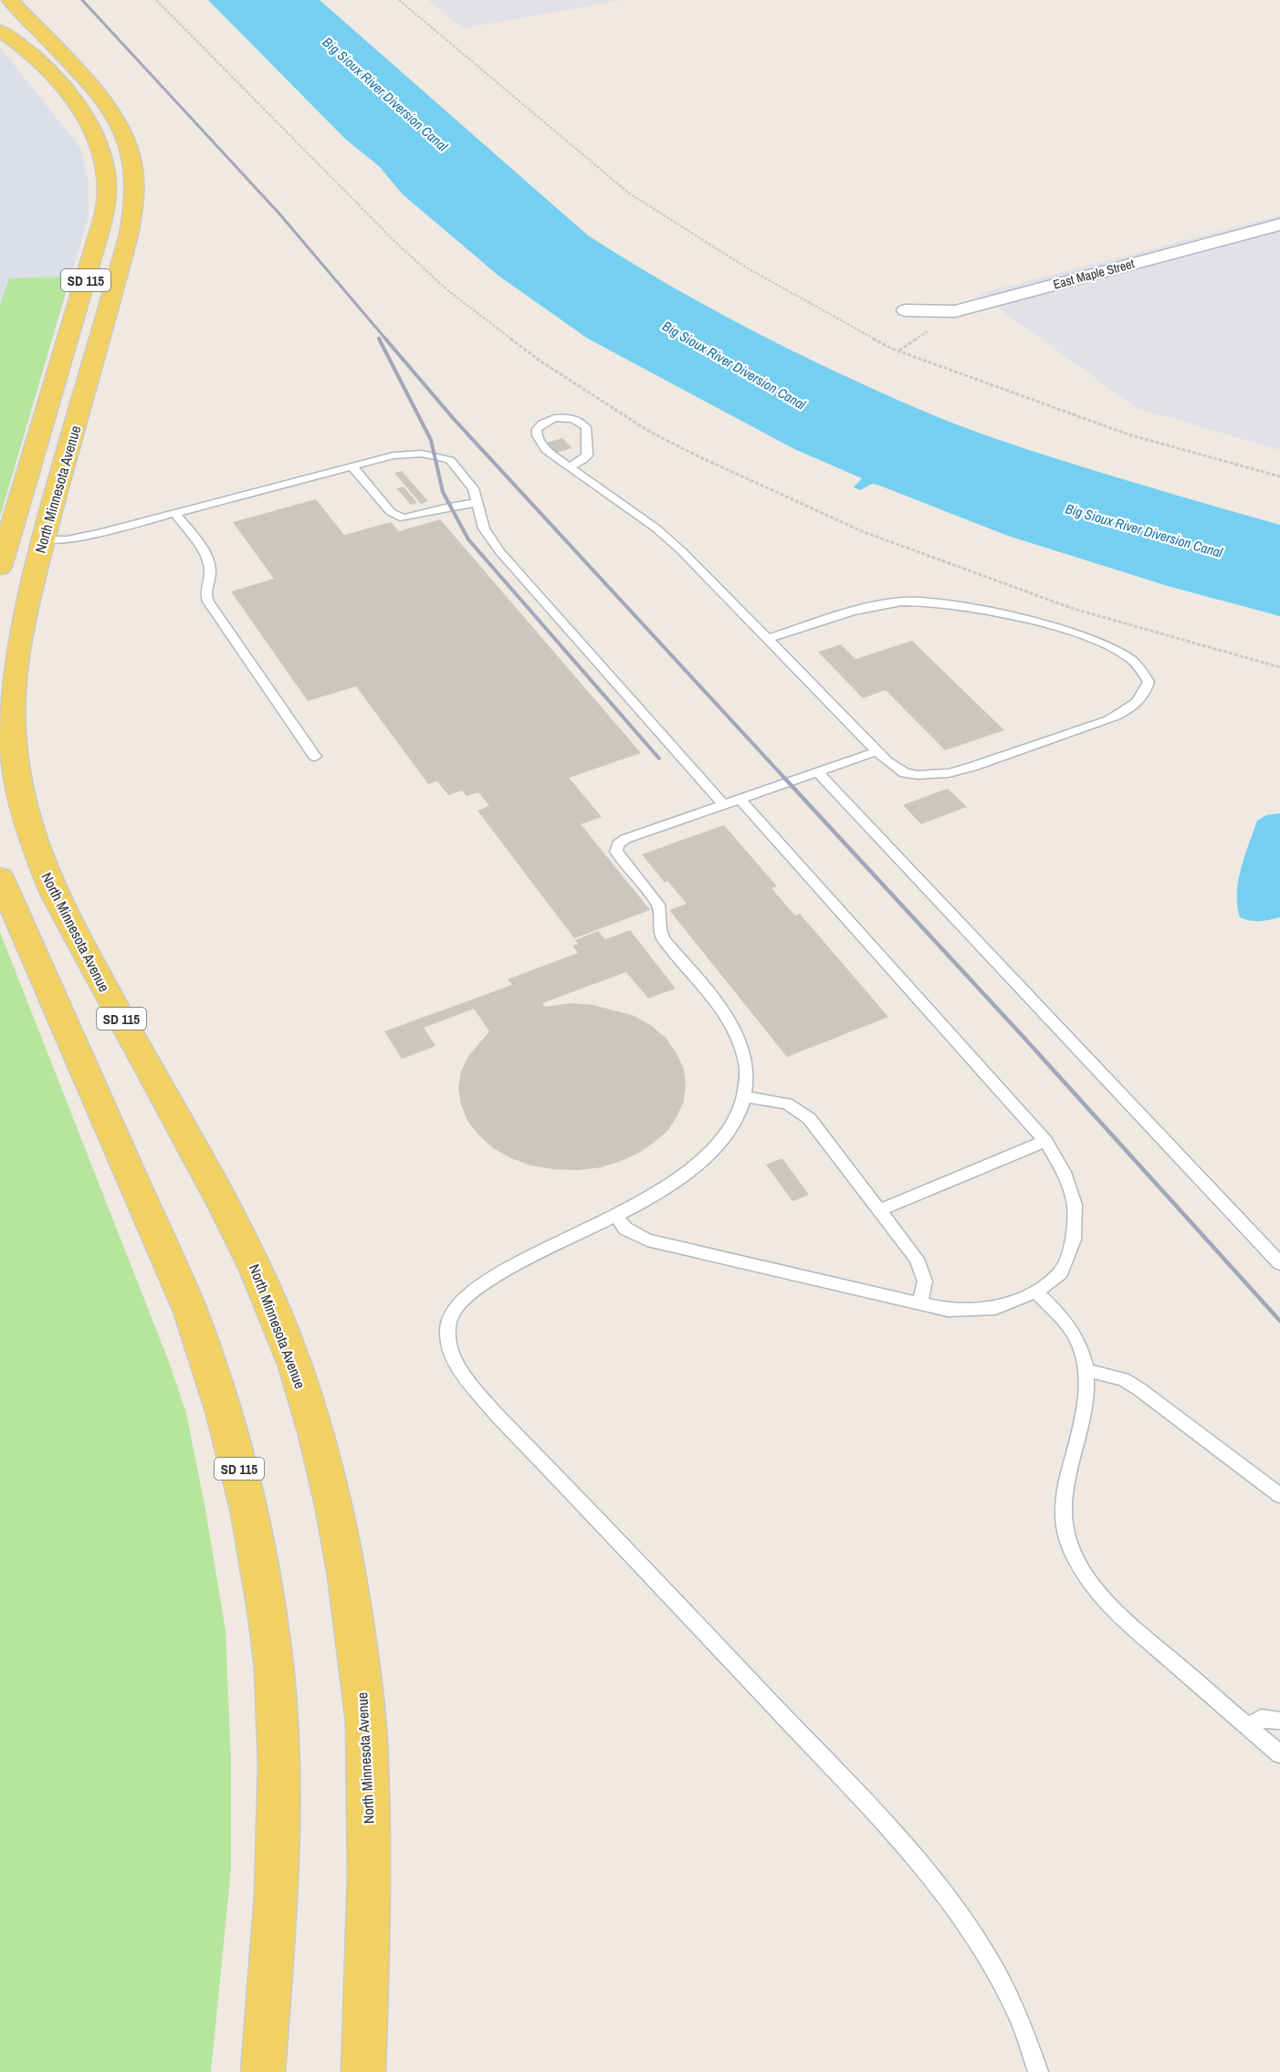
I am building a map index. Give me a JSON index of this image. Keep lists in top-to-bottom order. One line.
{"streets":{"main road":["SD 115","North Minnesota Avenue"],"street":["East Maple Street"]},"water":["Big Sioux River Diversion Canal"]}
